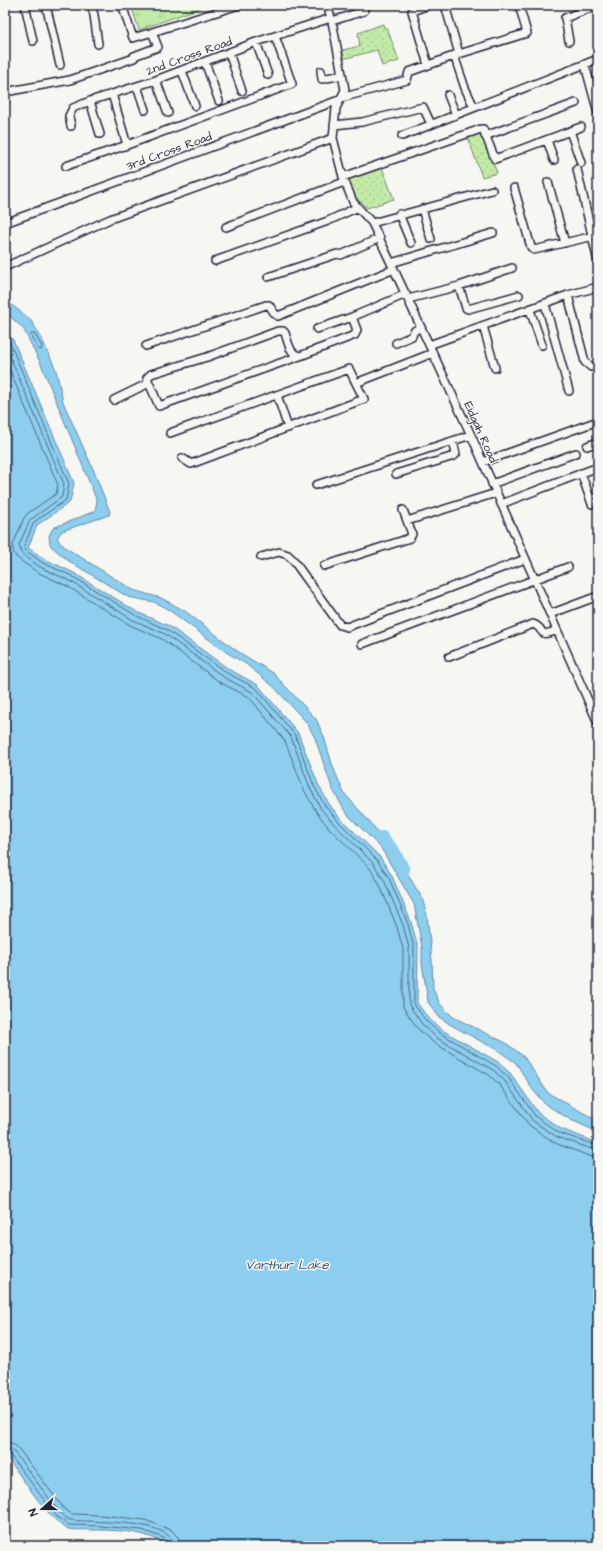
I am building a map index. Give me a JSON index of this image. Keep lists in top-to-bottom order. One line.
{"streets":{"street":["2nd Cross Road","3rd Cross Road","Eidgah Road"]},"crossings":[["2nd Cross Road","Eidgah Road"],["3rd Cross Road","Eidgah Road"]],"water":["Varthur Lake"],"north":"left"}
